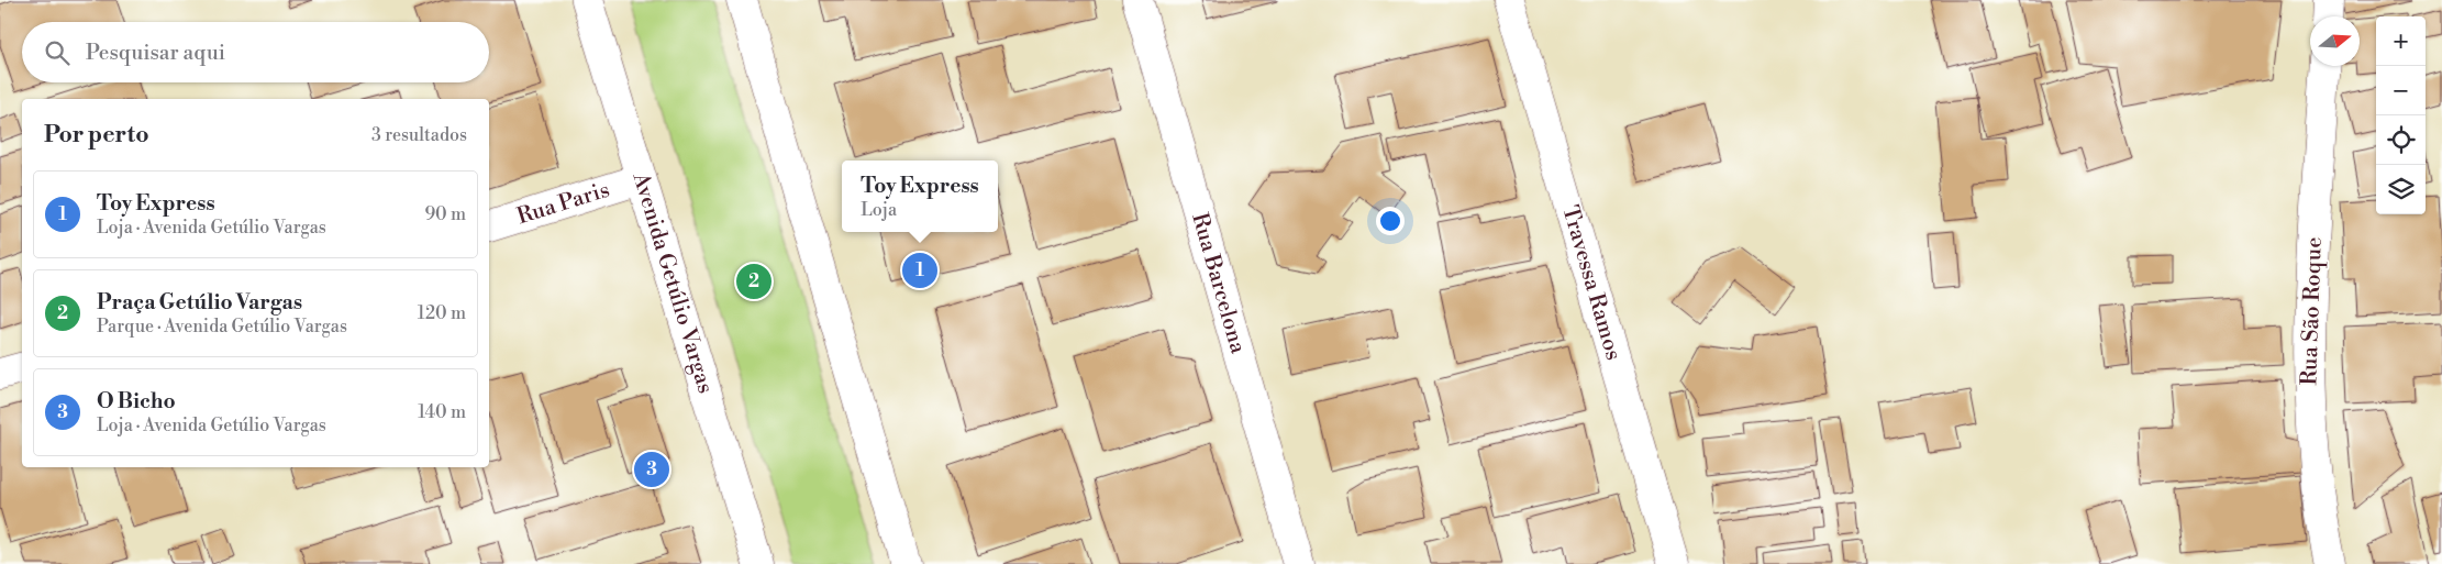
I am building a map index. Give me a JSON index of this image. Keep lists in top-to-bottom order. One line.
{"streets":{"street":["Rua Paris","Rua Barcelona","Travessa Ramos","Avenida Getúlio Vargas","Rua São Roque"]},"crossings":[["Rua Paris","Avenida Getúlio Vargas"]],"north":"right","page":{"map_buttons":["+","−"],"search":"Pesquisar aqui","heading":["Por perto","3 resultados"],"popup":["Toy Express","Loja"],"list":[{"mark":"1","name":"Toy Express","note":"Loja · Avenida Getúlio Vargas","value":"90 m"},{"mark":"2","name":"Praça Getúlio Vargas","note":"Parque · Avenida Getúlio Vargas","value":"120 m"},{"mark":"3","name":"O Bicho","note":"Loja · Avenida Getúlio Vargas","value":"140 m"}],"pins":["1","2","3"]}}
